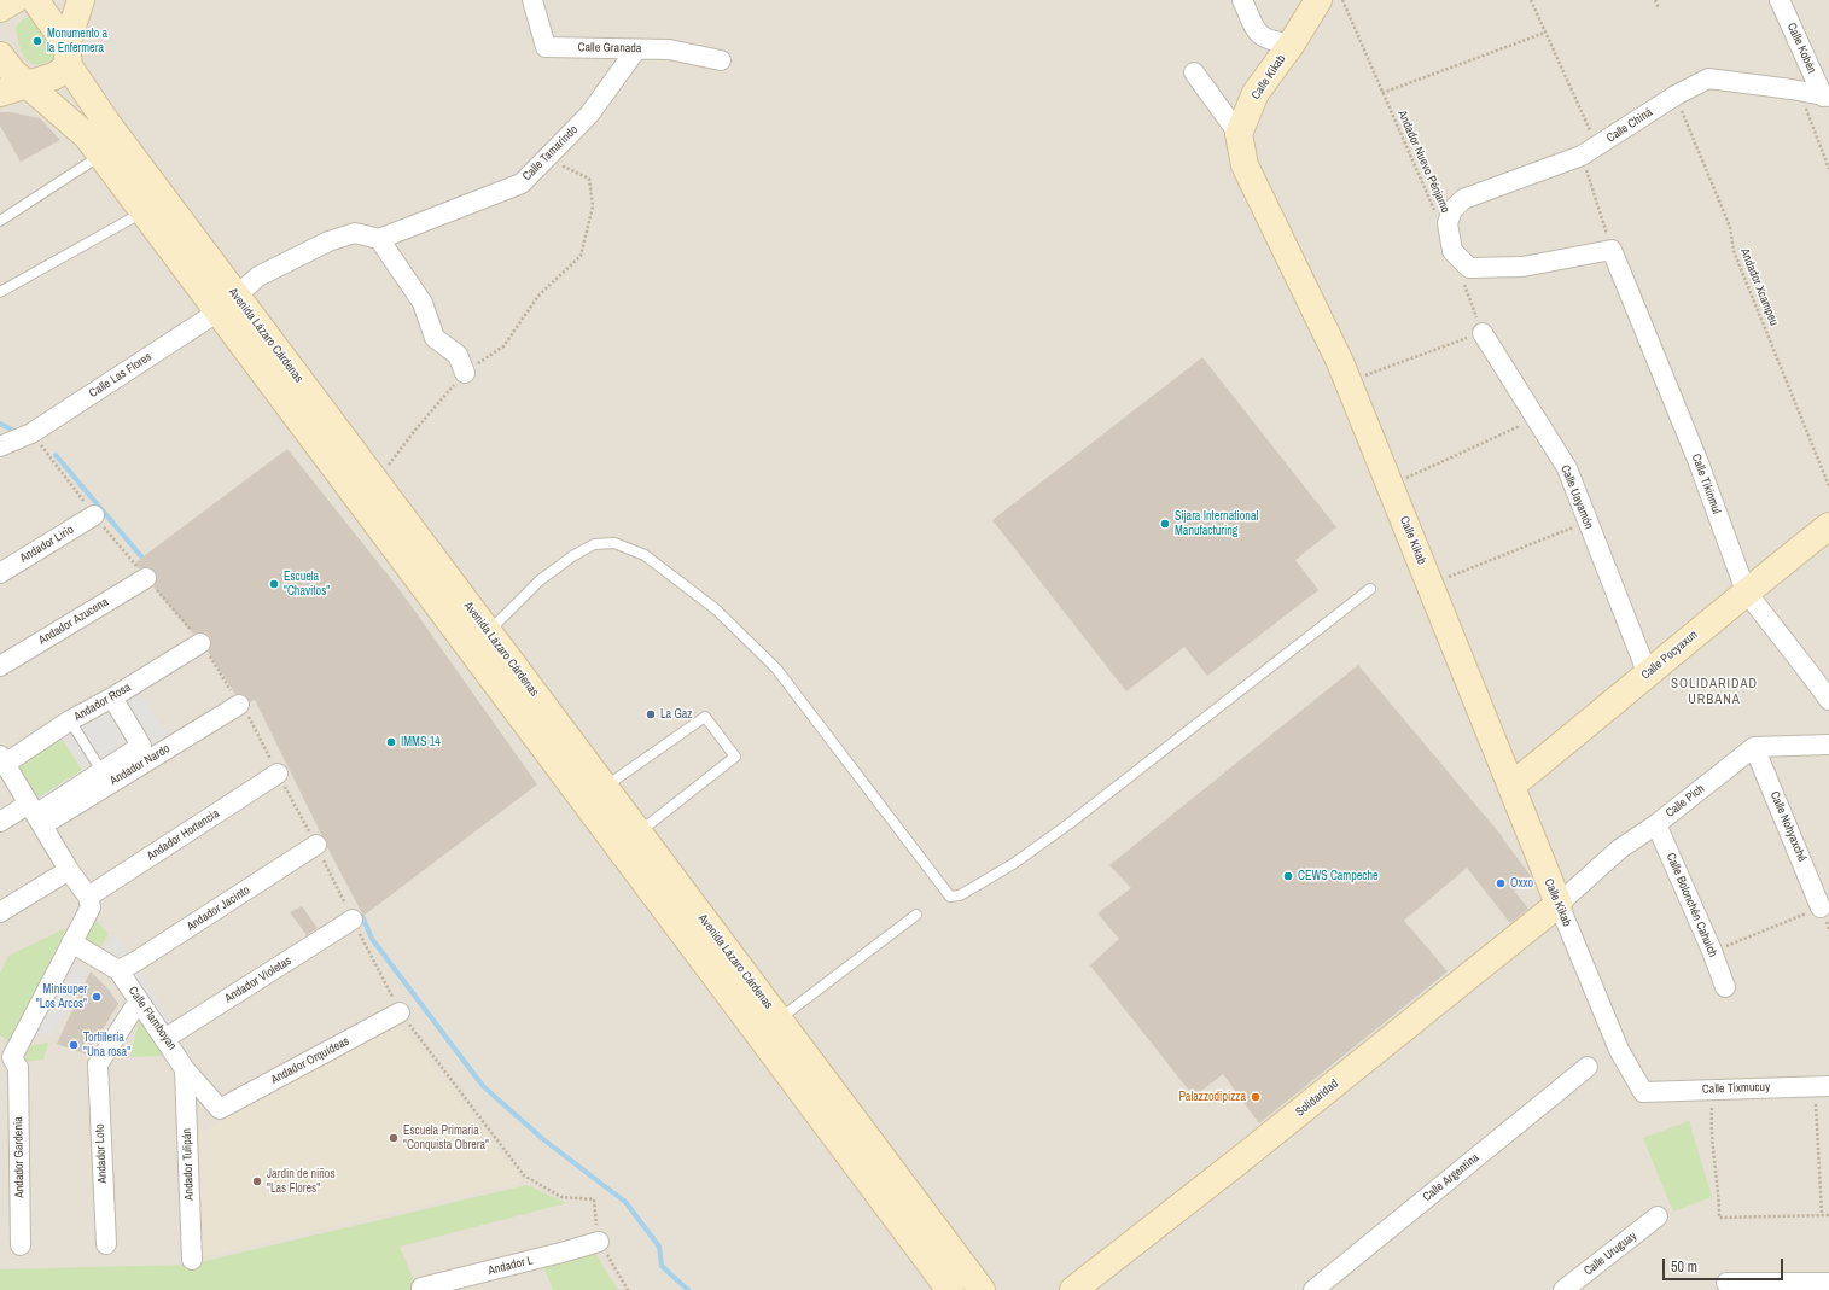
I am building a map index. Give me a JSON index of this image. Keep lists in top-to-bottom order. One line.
{"streets":{"main road":["Calle Kikab","Avenida Lázaro Cárdenas","Calle Pocyaxun","Solidaridad"],"street":["Calle Granada","Calle Kobén","Calle Chiná","Calle Tamarindo","Calle Las Flores","Calle Tikinmul","Calle Uayamón","Andador Lirio","Andador Azucena","Andador Rosa","Andador Nardo","Calle Pich","Calle Nohyaxché","Andador Hortencia","Calle Bolonchén Cahuich","Andador Jacinto","Andador Violetas","Calle Flamboyan","Andador Orquídeas","Calle Tixmucuy","Andador Loto","Andador Gardenia","Andador Tulipán","Calle Argentina","Calle Uruguay","Andador L"],"path":["Andador Nuevo Pénjamo","Andador Xcampeu"]},"crossings":[["Calle Granada","Calle Tamarindo"],["Calle Kobén","Calle Chiná"],["Calle Kikab","Calle Pocyaxun"],["Calle Kikab","Calle Pich"],["Calle Kikab","Calle Tixmucuy"],["Calle Kikab","Solidaridad"],["Calle Chiná","Andador Nuevo Pénjamo"],["Calle Chiná","Andador Xcampeu"],["Avenida Lázaro Cárdenas","Calle Las Flores"],["Calle Tikinmul","Calle Pocyaxun"],["Calle Uayamón","Calle Pocyaxun"],["Calle Pich","Calle Nohyaxché"],["Calle Pich","Calle Bolonchén Cahuich"],["Calle Pich","Solidaridad"],["Andador Jacinto","Calle Flamboyan"],["Andador Violetas","Calle Flamboyan"],["Calle Flamboyan","Andador Orquídeas"],["Calle Flamboyan","Andador Loto"],["Calle Flamboyan","Andador Tulipán"]],"districts":["SOLIDARIDAD URBANA"],"places":["Monumento a la Enfermera","Sijara International Manufacturing","Escuela \"Chavitos\"","La Gaz","IMMS 14","CEWS Campeche","Oxxo","Minisuper \"Los Arcos\"","Tortillería \"Una rosa\"","Palazzodipizza","Escuela Primaria \"Conquista Obrera\"","Jardin de niños \"Las Flores\""],"scale_bar":"50 m"}
